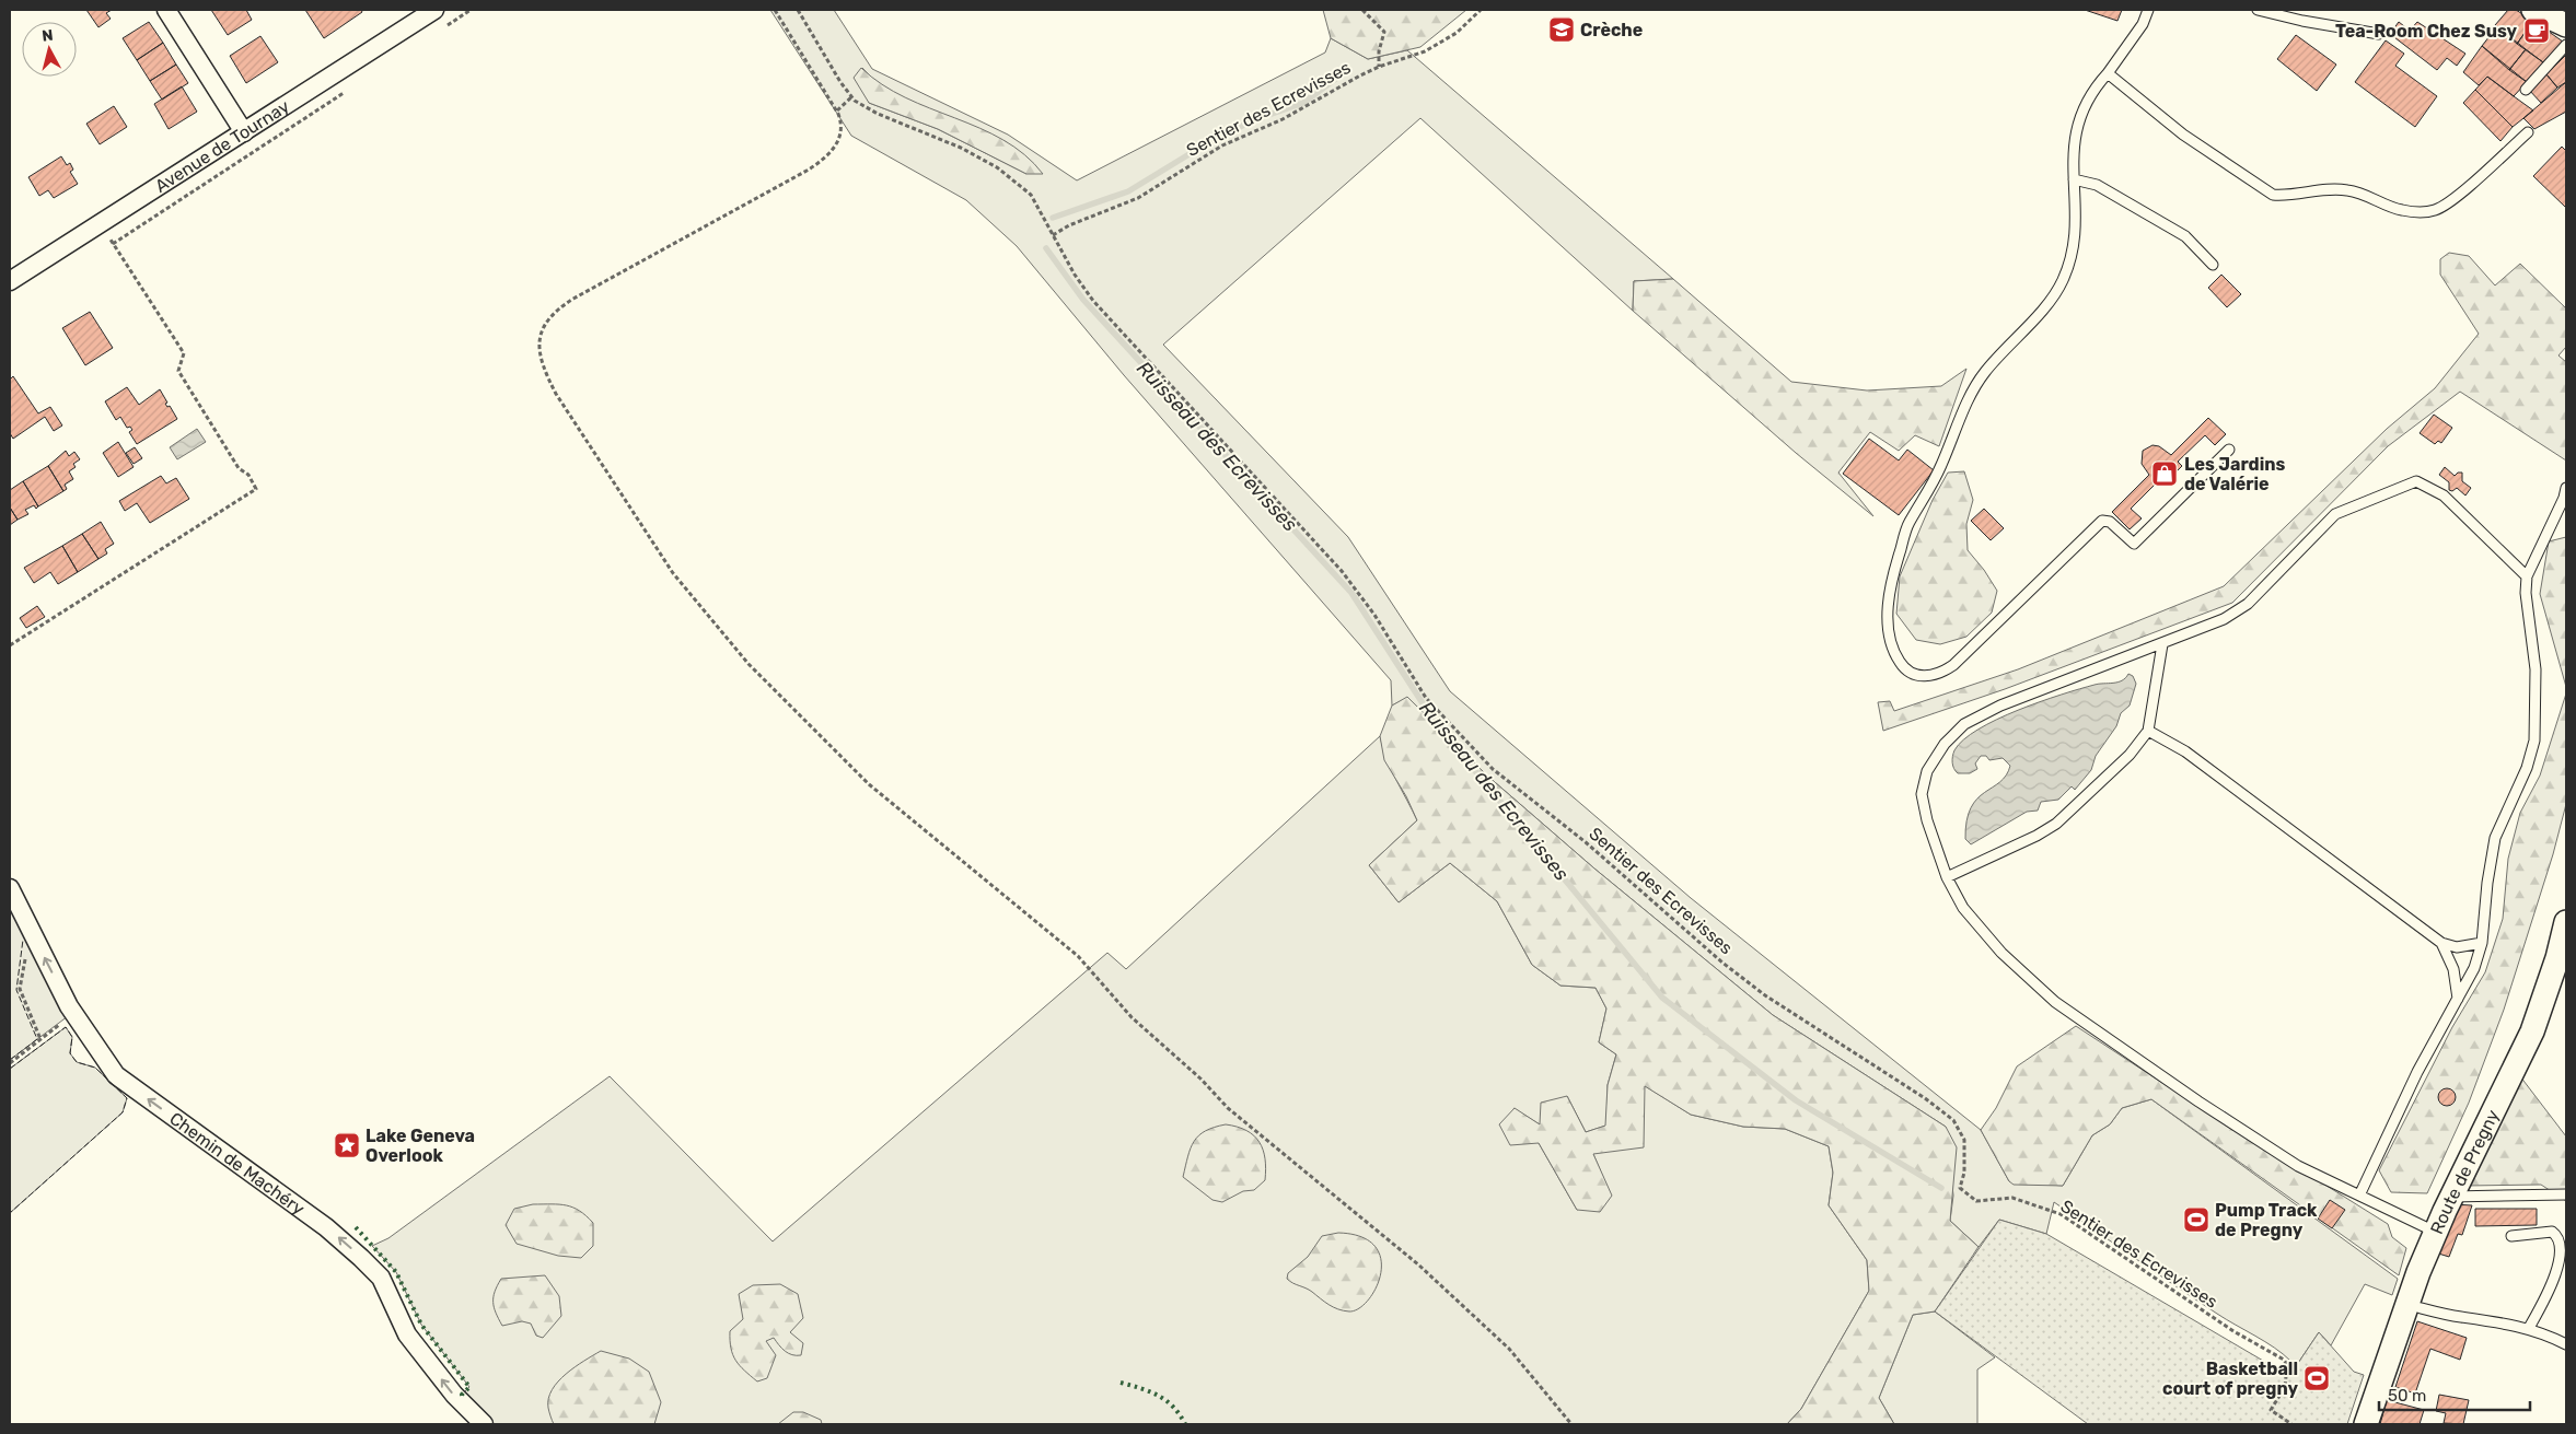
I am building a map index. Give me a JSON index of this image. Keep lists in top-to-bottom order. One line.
{"streets":{"street":["Avenue de Tournay","Chemin de Machéry","Route de Pregny"],"path":["Sentier des Ecrevisses"]},"one_way":["Chemin de Machéry"],"water":["Ruisseau des Ecrevisses"],"places":{"school or university":["Crèche"],"cafe":["Tea-Room Chez Susy"],"shop":["Les Jardins de Valérie"],"place":["Lake Geneva Overlook"],"sports":["Pump Track de Pregny","Basketball court of pregny"]},"scale_bar":"50 m","north":"top"}
